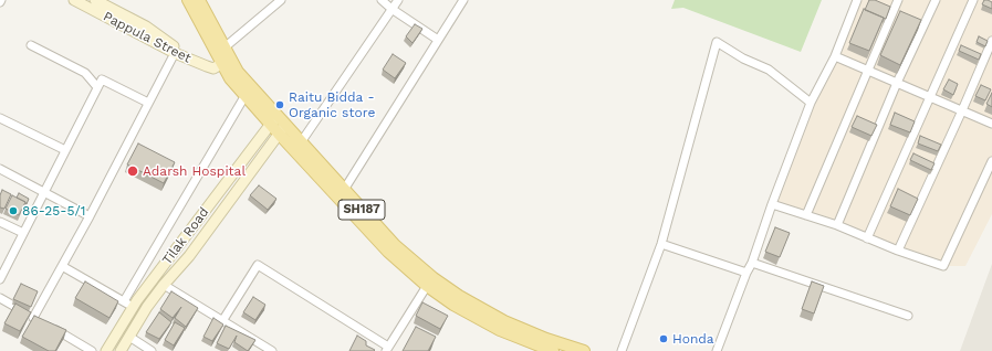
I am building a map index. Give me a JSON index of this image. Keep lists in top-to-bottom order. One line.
{"streets":{"main road":["SH187"],"street":["Pappula Street","Tilak Road"]},"crossings":[["Pappula Street","SH187"],["SH187","Tilak Road"]],"places":["Raitu Bidda - Organic store","Adarsh Hospital","86-25-5/1","Honda"]}
